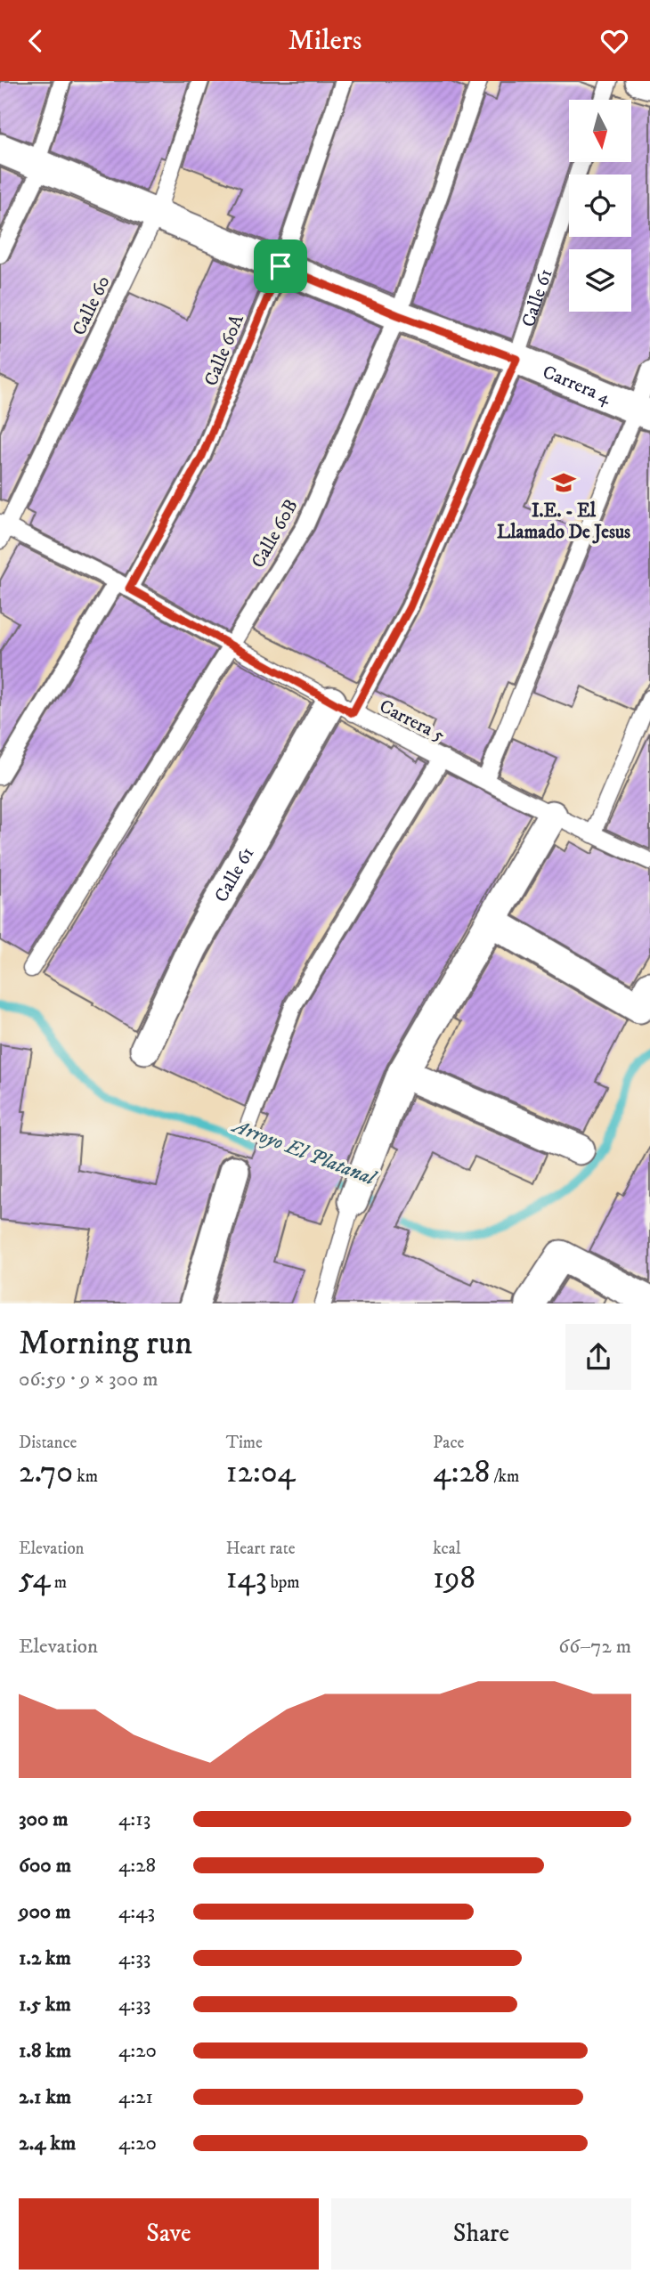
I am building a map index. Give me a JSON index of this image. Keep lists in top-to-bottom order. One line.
{"streets":{"street":["Calle 61","Carrera 4"],"lane":["Calle 60","Calle 60A","Calle 60B","Carrera 5"]},"crossings":[["Calle 61","Carrera 4"],["Calle 61","Carrera 5"],["Calle 60","Carrera 4"],["Calle 60","Carrera 5"],["Calle 60A","Carrera 4"],["Calle 60A","Carrera 5"],["Carrera 4","Calle 60B"],["Calle 60B","Carrera 5"]],"water":["Arroyo El Platanal"],"places":{"school or university":["I.E. - El Llamado De Jesus"]},"north":"bottom","page":{"header":"Milers","heading":["Morning run","06:59 · 9 × 300 m"],"stats":[["Distance","2.70 km"],["Time","12:04"],["Pace","4:28 /km"],["Elevation","54 m"],["Heart rate","143 bpm"],["kcal","198"]],"chart":["Elevation","66–72 m"],"list":[{"name":"300 m","note":"4:13"},{"name":"600 m","note":"4:28"},{"name":"900 m","note":"4:43"},{"name":"1.2 km","note":"4:33"},{"name":"1.5 km","note":"4:33"},{"name":"1.8 km","note":"4:20"},{"name":"2.1 km","note":"4:21"},{"name":"2.4 km","note":"4:20"}],"buttons":["Save","Share"]}}
